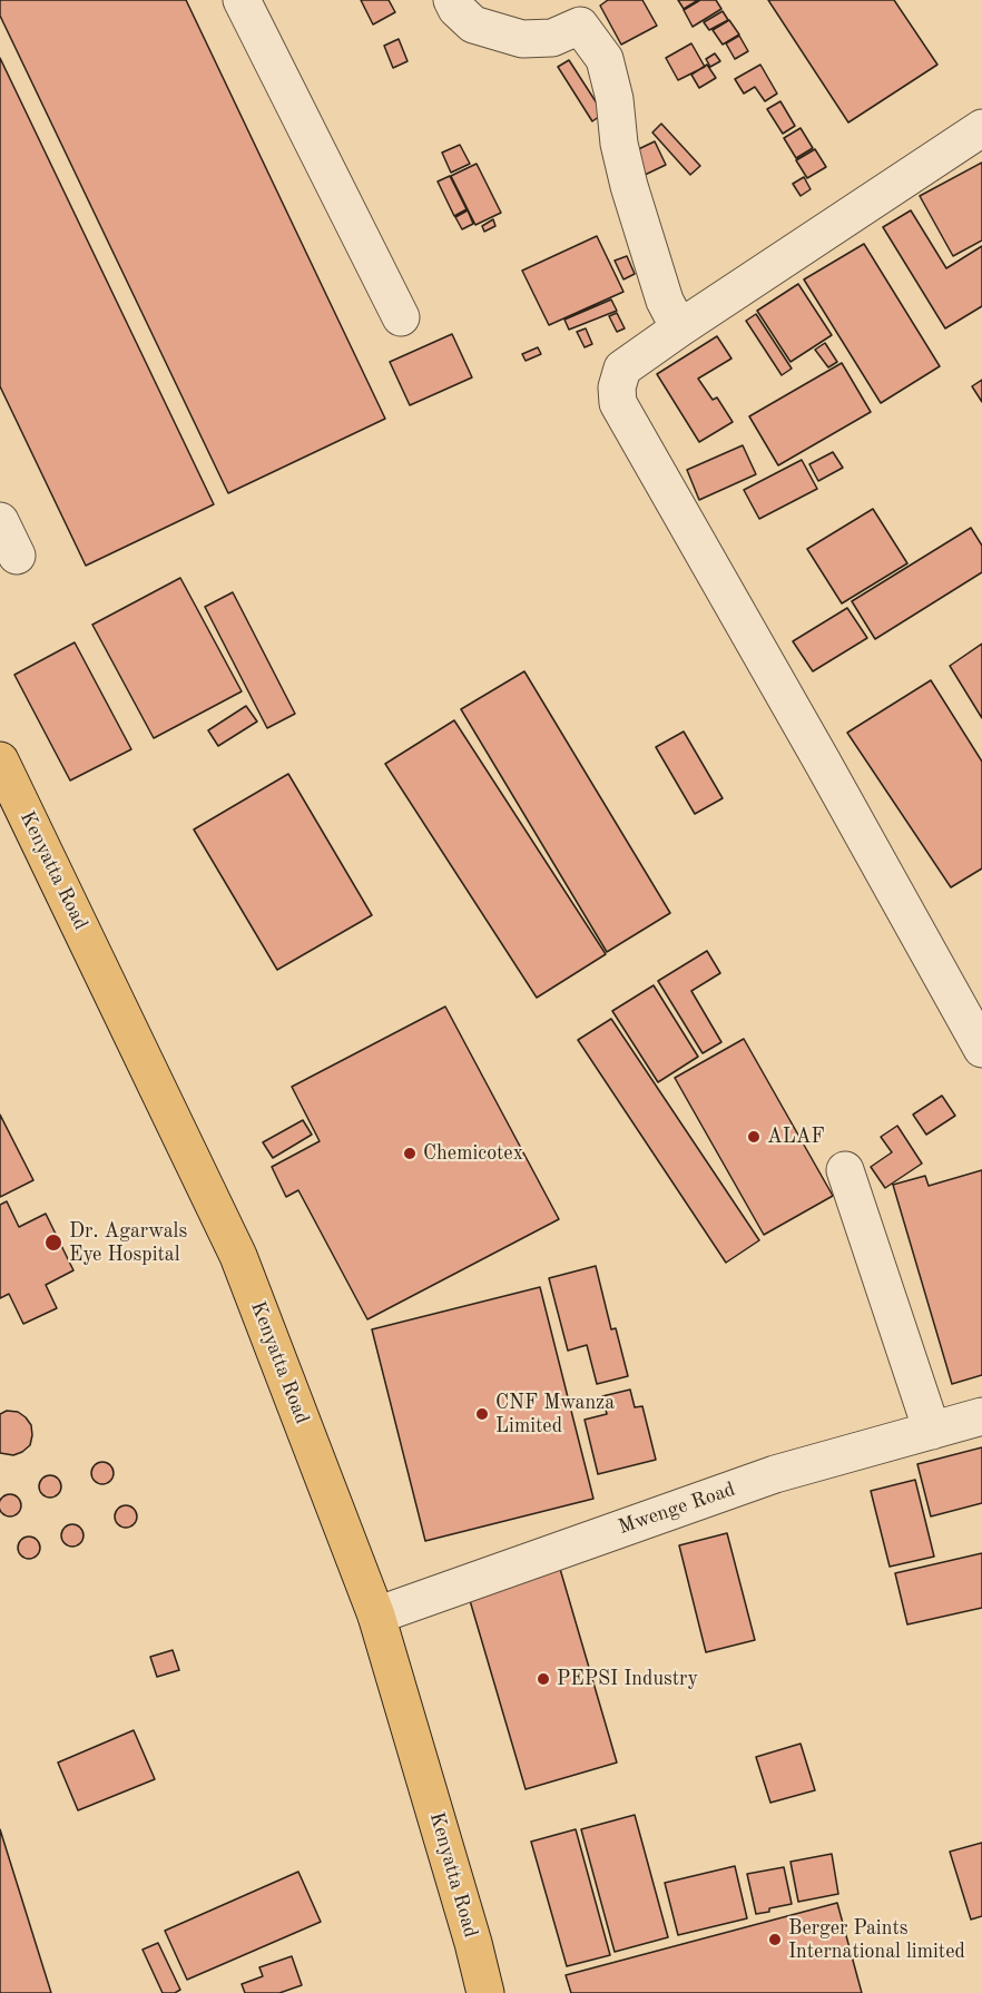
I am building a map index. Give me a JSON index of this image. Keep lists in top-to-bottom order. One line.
{"streets":{"highway":["Kenyatta Road"],"street":["Mwenge Road"]},"crossings":[["Kenyatta Road","Mwenge Road"]],"places":["ALAF","Chemicotex","Dr. Agarwals Eye Hospital","CNF Mwanza Limited","PEPSI Industry","Berger Paints International limited"]}
